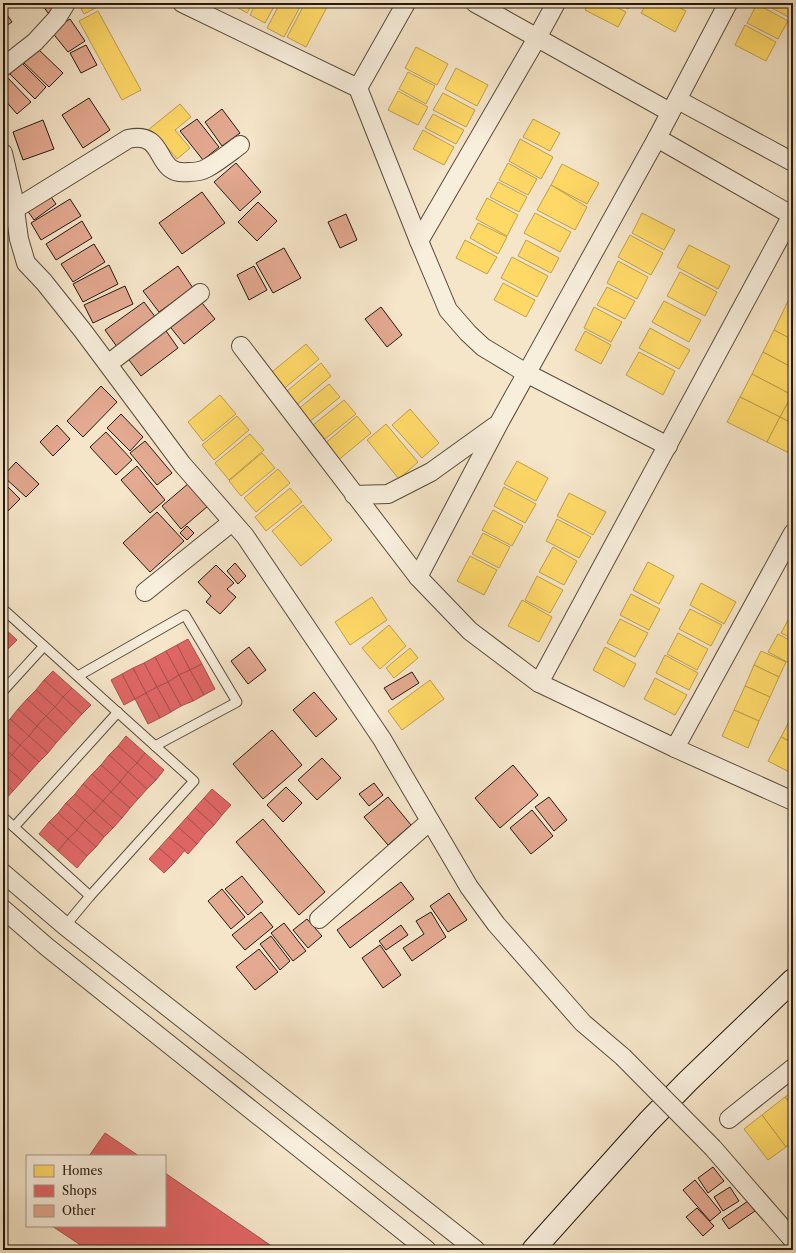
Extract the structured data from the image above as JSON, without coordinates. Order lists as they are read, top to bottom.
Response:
{
  "legend": ["Homes", "Shops", "Other"]
}
